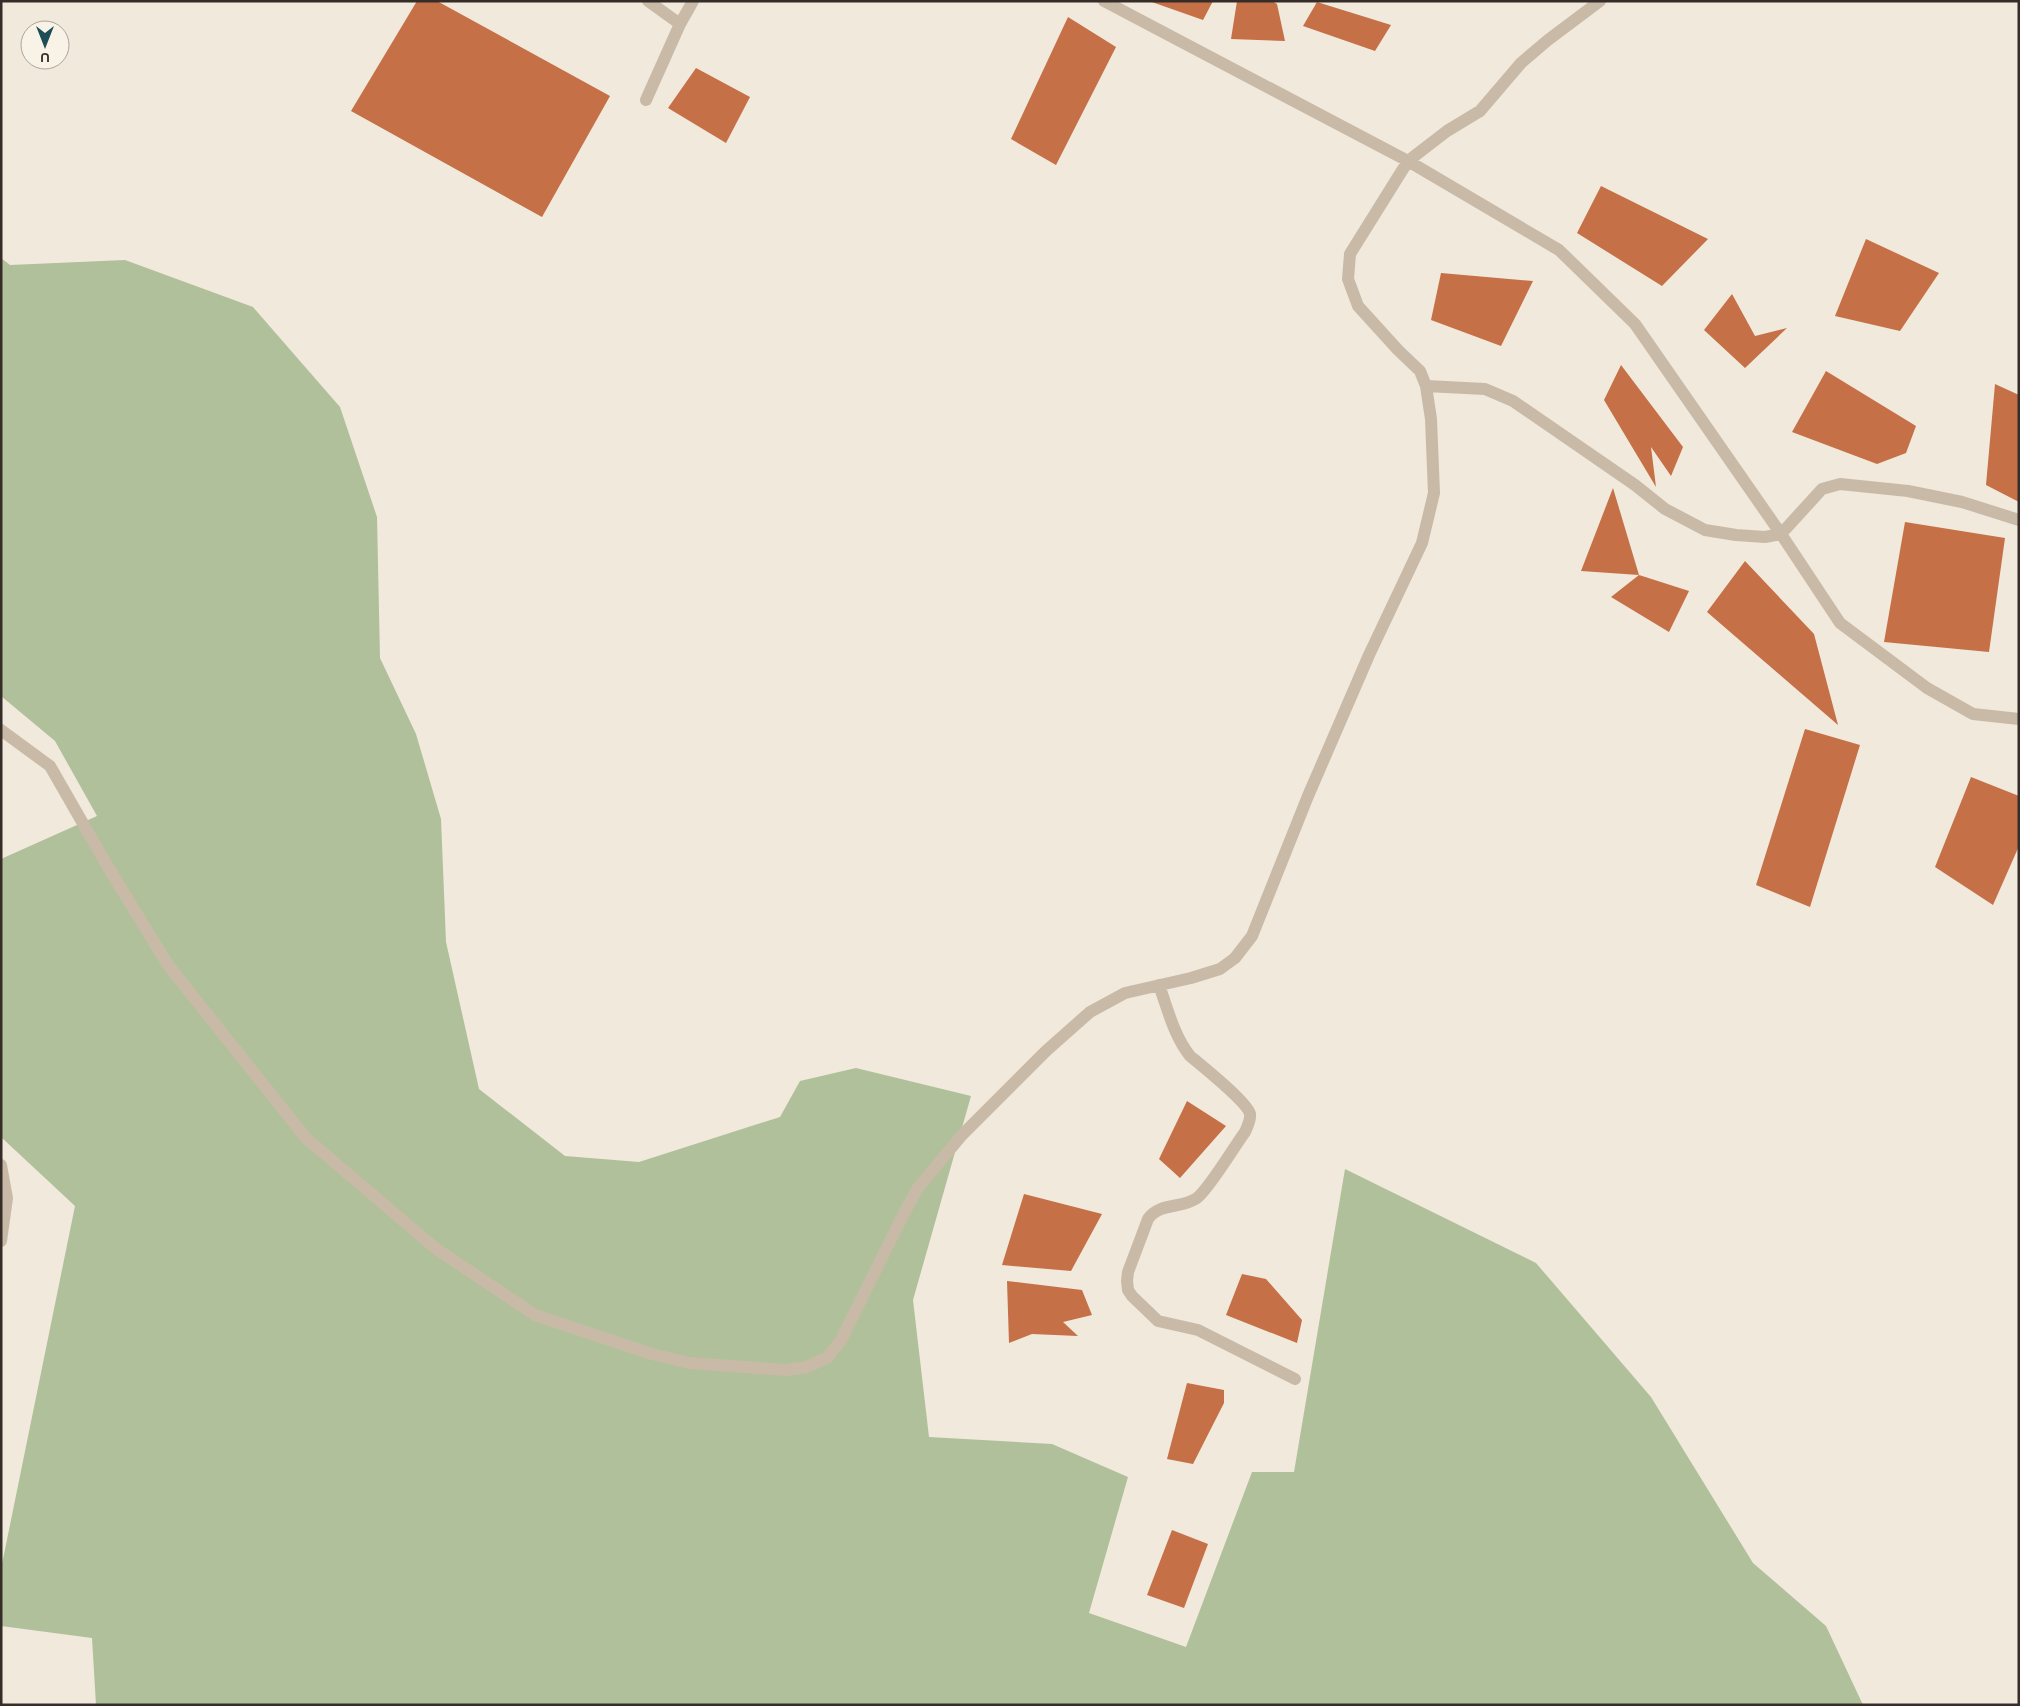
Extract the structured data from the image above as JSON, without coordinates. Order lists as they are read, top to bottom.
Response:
{
  "north": "bottom"
}
